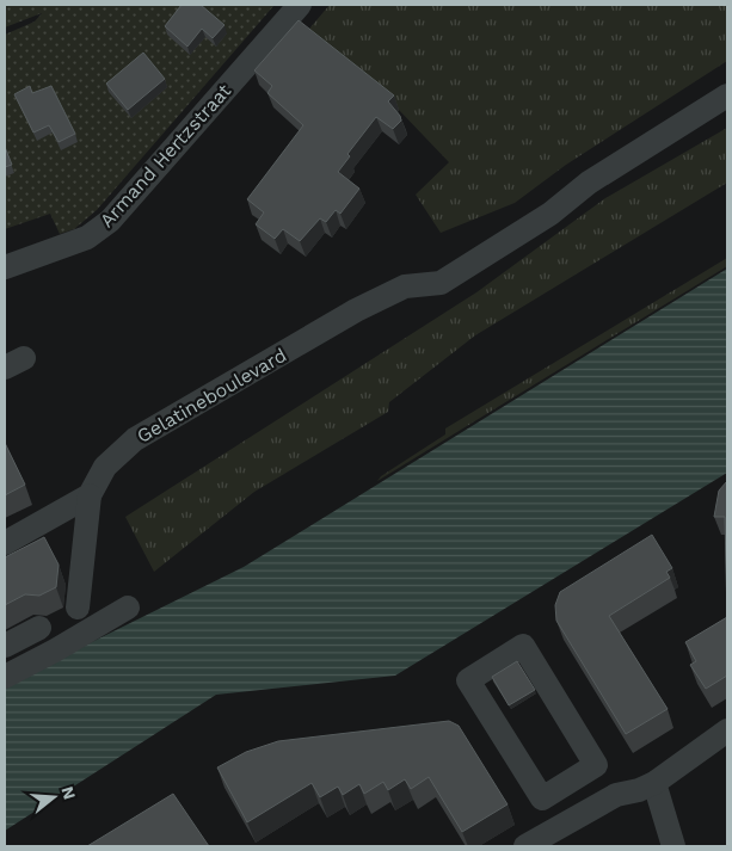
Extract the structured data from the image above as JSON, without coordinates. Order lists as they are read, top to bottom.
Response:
{
  "streets": {
    "street": ["Armand Hertzstraat", "Gelatineboulevard"]
  },
  "north": "right"
}
